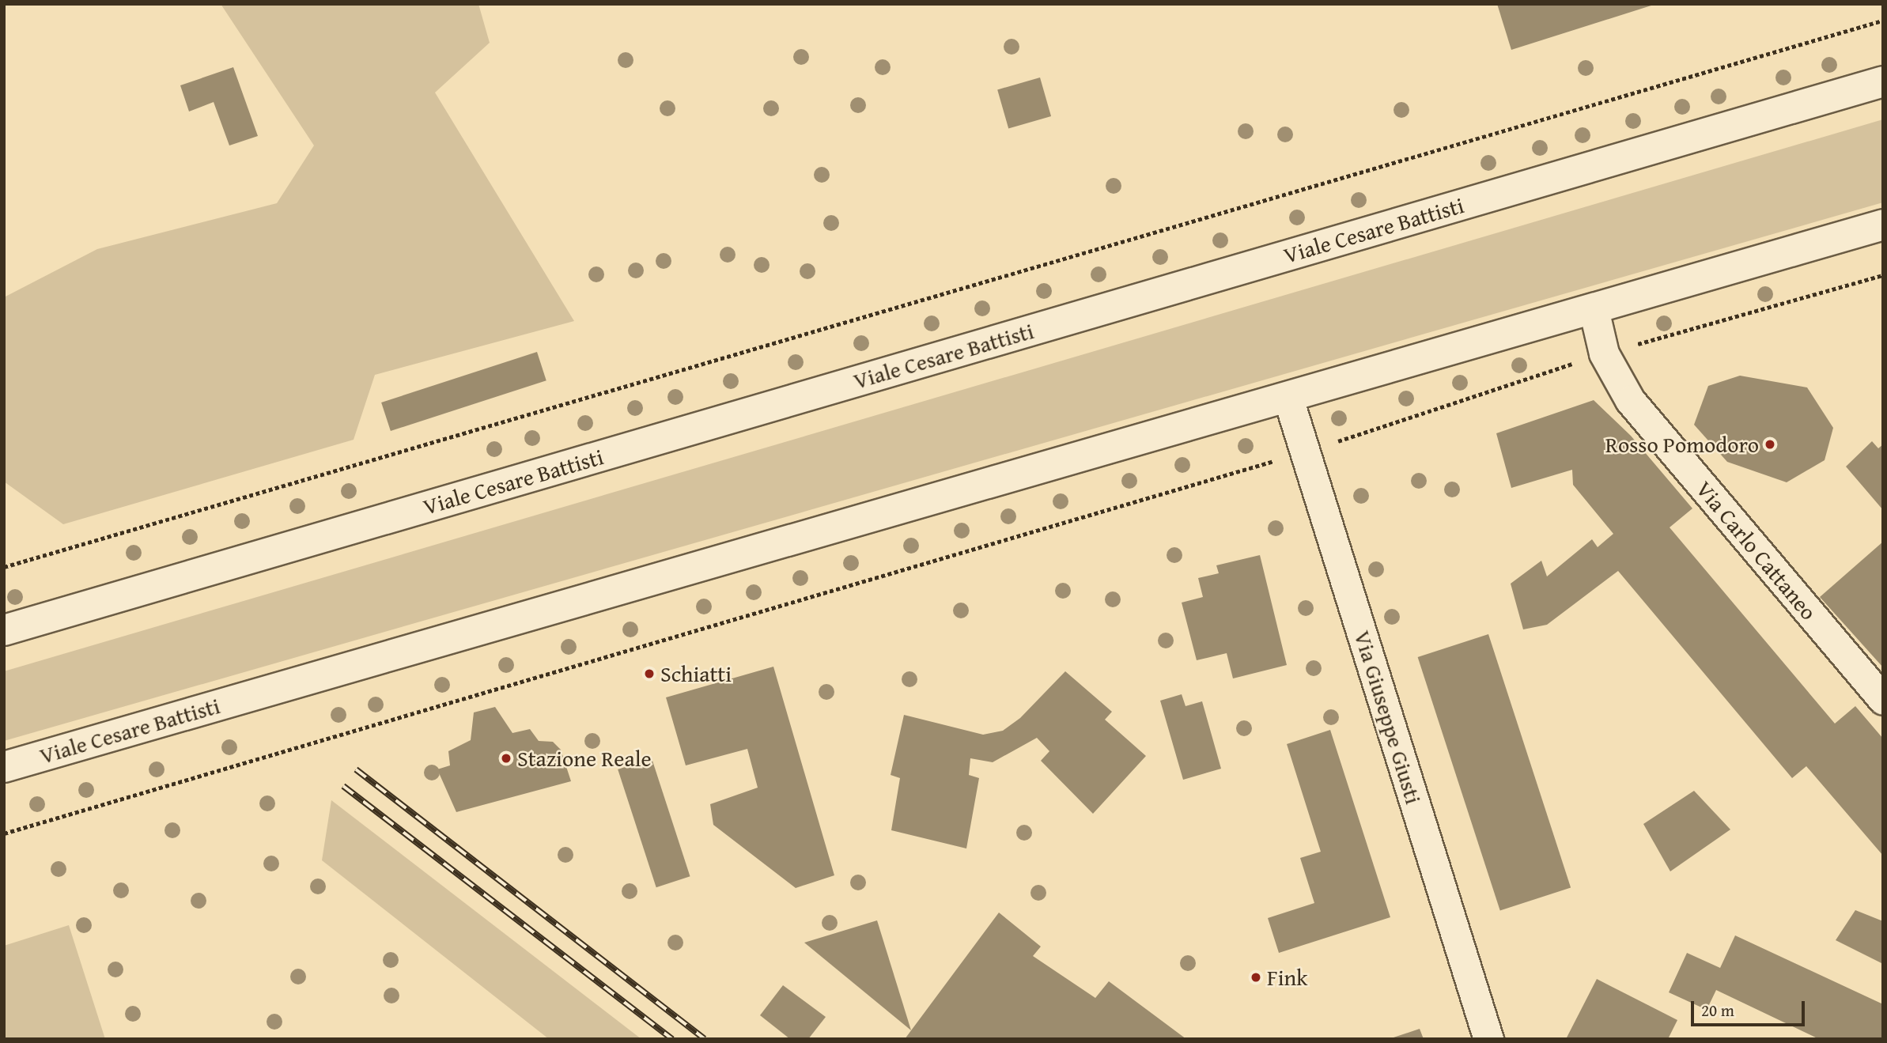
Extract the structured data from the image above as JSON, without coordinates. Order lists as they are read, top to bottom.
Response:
{
  "streets": {
    "main road": ["Viale Cesare Battisti"],
    "street": ["Via Carlo Cattaneo", "Via Giuseppe Giusti"]
  },
  "crossings": [
    ["Viale Cesare Battisti", "Via Carlo Cattaneo"],
    ["Viale Cesare Battisti", "Via Giuseppe Giusti"]
  ],
  "places": [
    "Rosso Pomodoro",
    "Schiatti",
    "Stazione Reale",
    "Fink"
  ],
  "scale_bar": "20 m"
}
